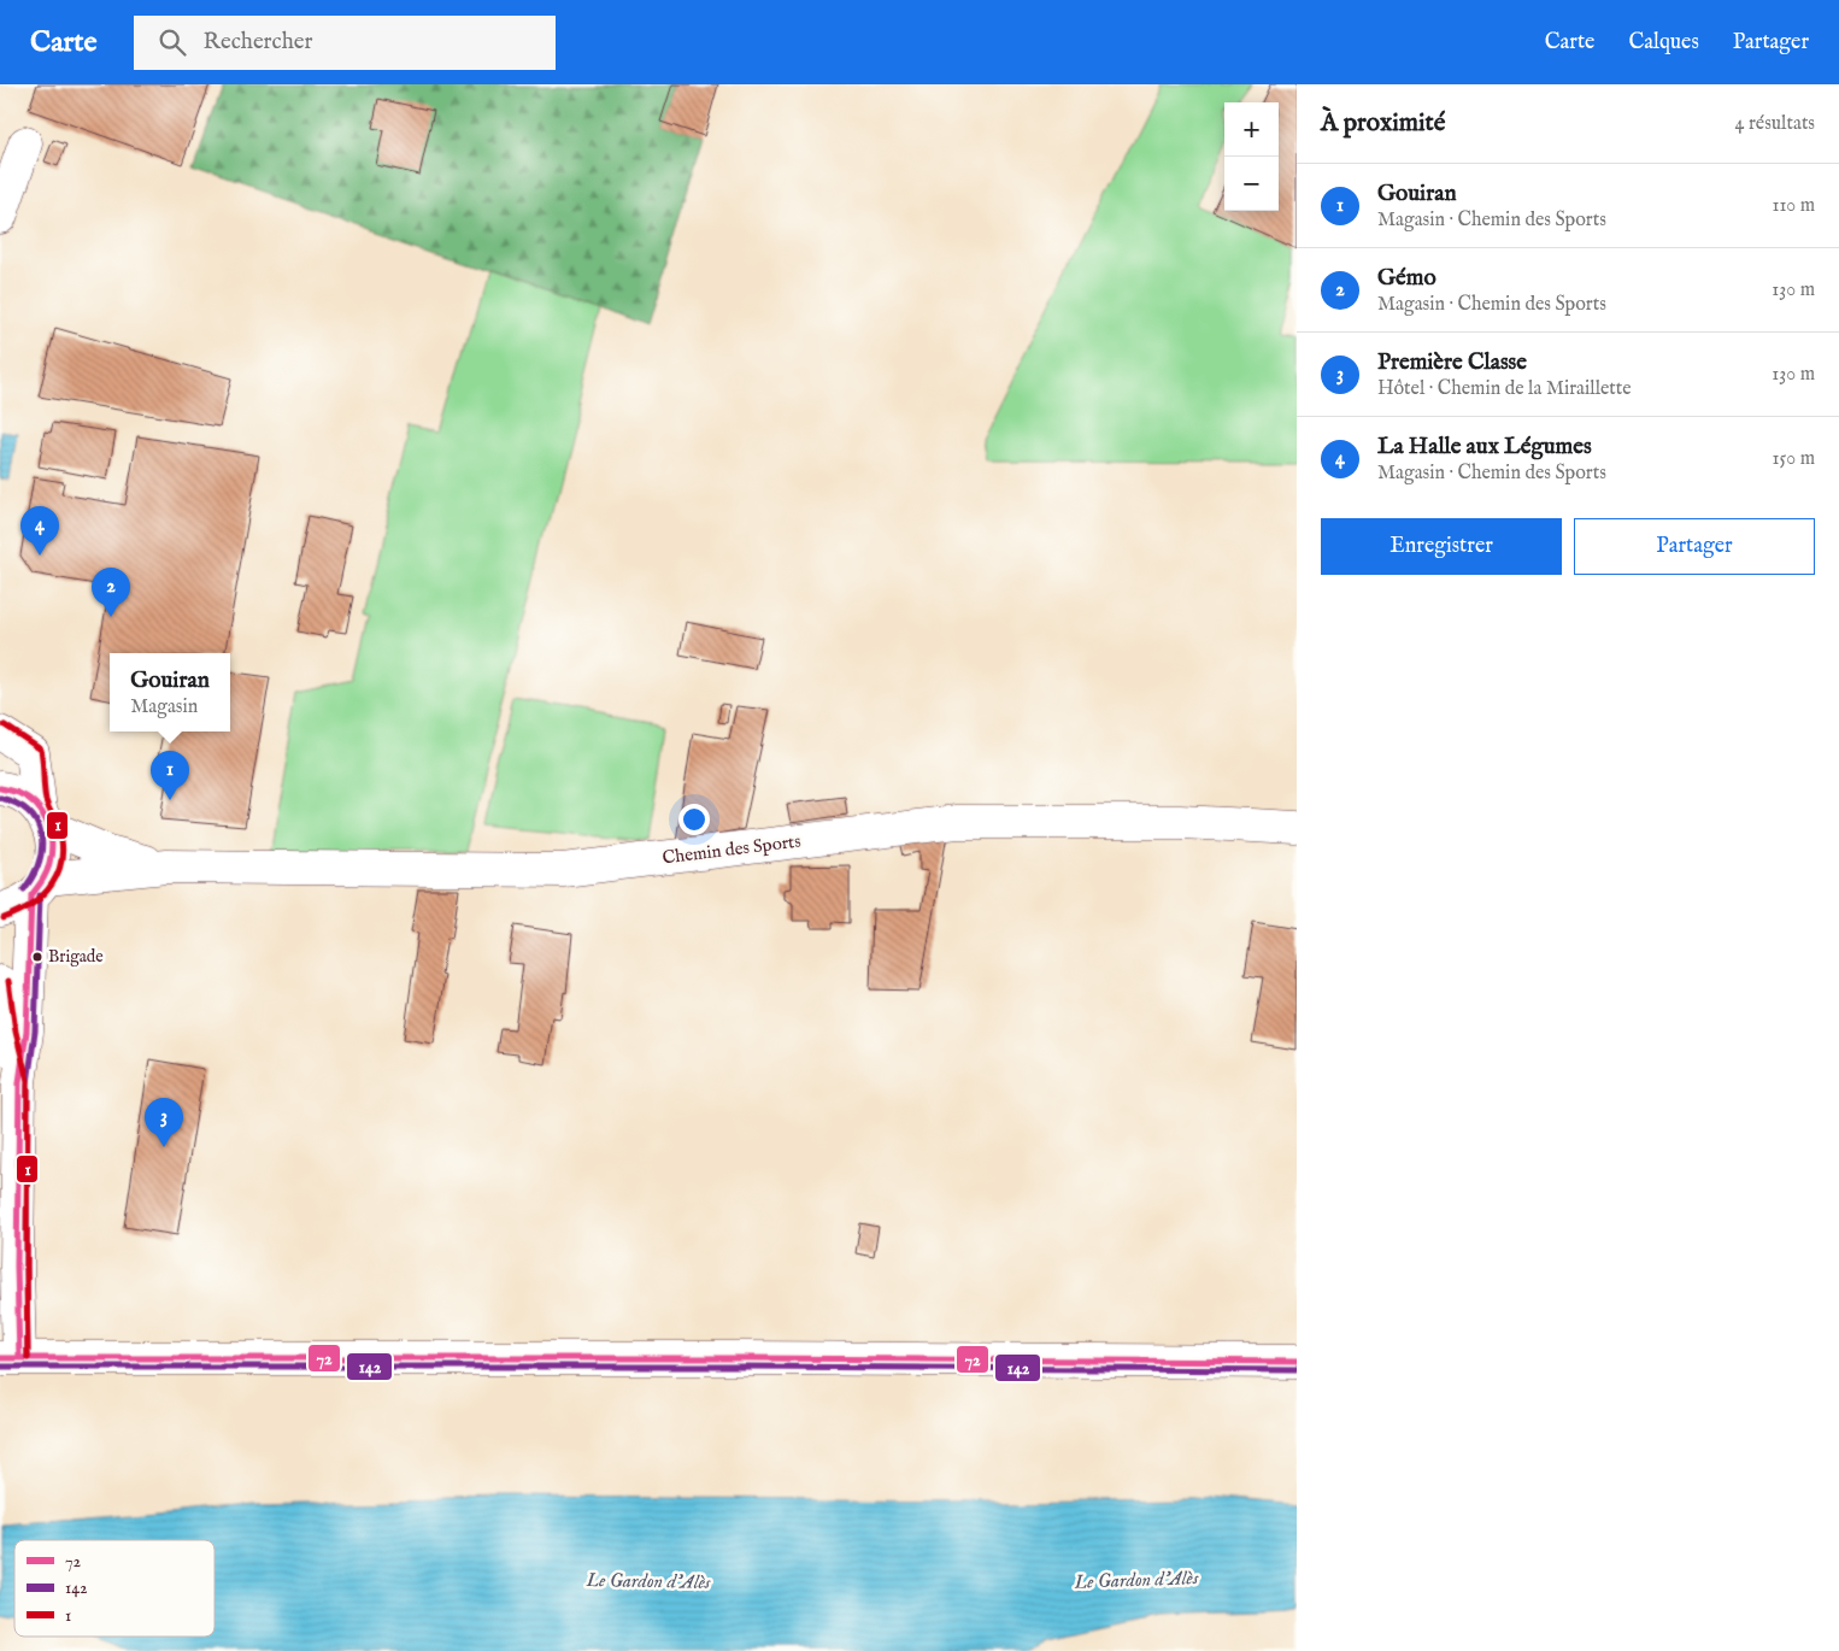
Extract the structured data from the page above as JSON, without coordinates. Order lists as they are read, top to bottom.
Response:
{
  "streets": {
    "main road": ["Chemin des Sports"]
  },
  "water": ["Le Gardon d'Alès"],
  "places": ["Brigade"],
  "lines": ["transit line 1", "transit line 72", "transit line 142"],
  "legend": ["72", "142", "1"],
  "page": {
    "header": "Carte",
    "search": "Rechercher",
    "nav": ["Carte", "Calques", "Partager"],
    "heading": ["À proximité", "4 résultats"],
    "map_buttons": ["+", "−"],
    "list": [
      {
        "mark": "1",
        "name": "Gouiran",
        "note": "Magasin · Chemin des Sports",
        "value": "110 m"
      },
      {
        "mark": "2",
        "name": "Gémo",
        "note": "Magasin · Chemin des Sports",
        "value": "130 m"
      },
      {
        "mark": "3",
        "name": "Première Classe",
        "note": "Hôtel · Chemin de la Miraillette",
        "value": "130 m"
      },
      {
        "mark": "4",
        "name": "La Halle aux Légumes",
        "note": "Magasin · Chemin des Sports",
        "value": "150 m"
      }
    ],
    "buttons": ["Enregistrer", "Partager"],
    "pins": [
      "4",
      "2",
      "1",
      "3"
    ],
    "popup": ["Gouiran", "Magasin"]
  }
}
